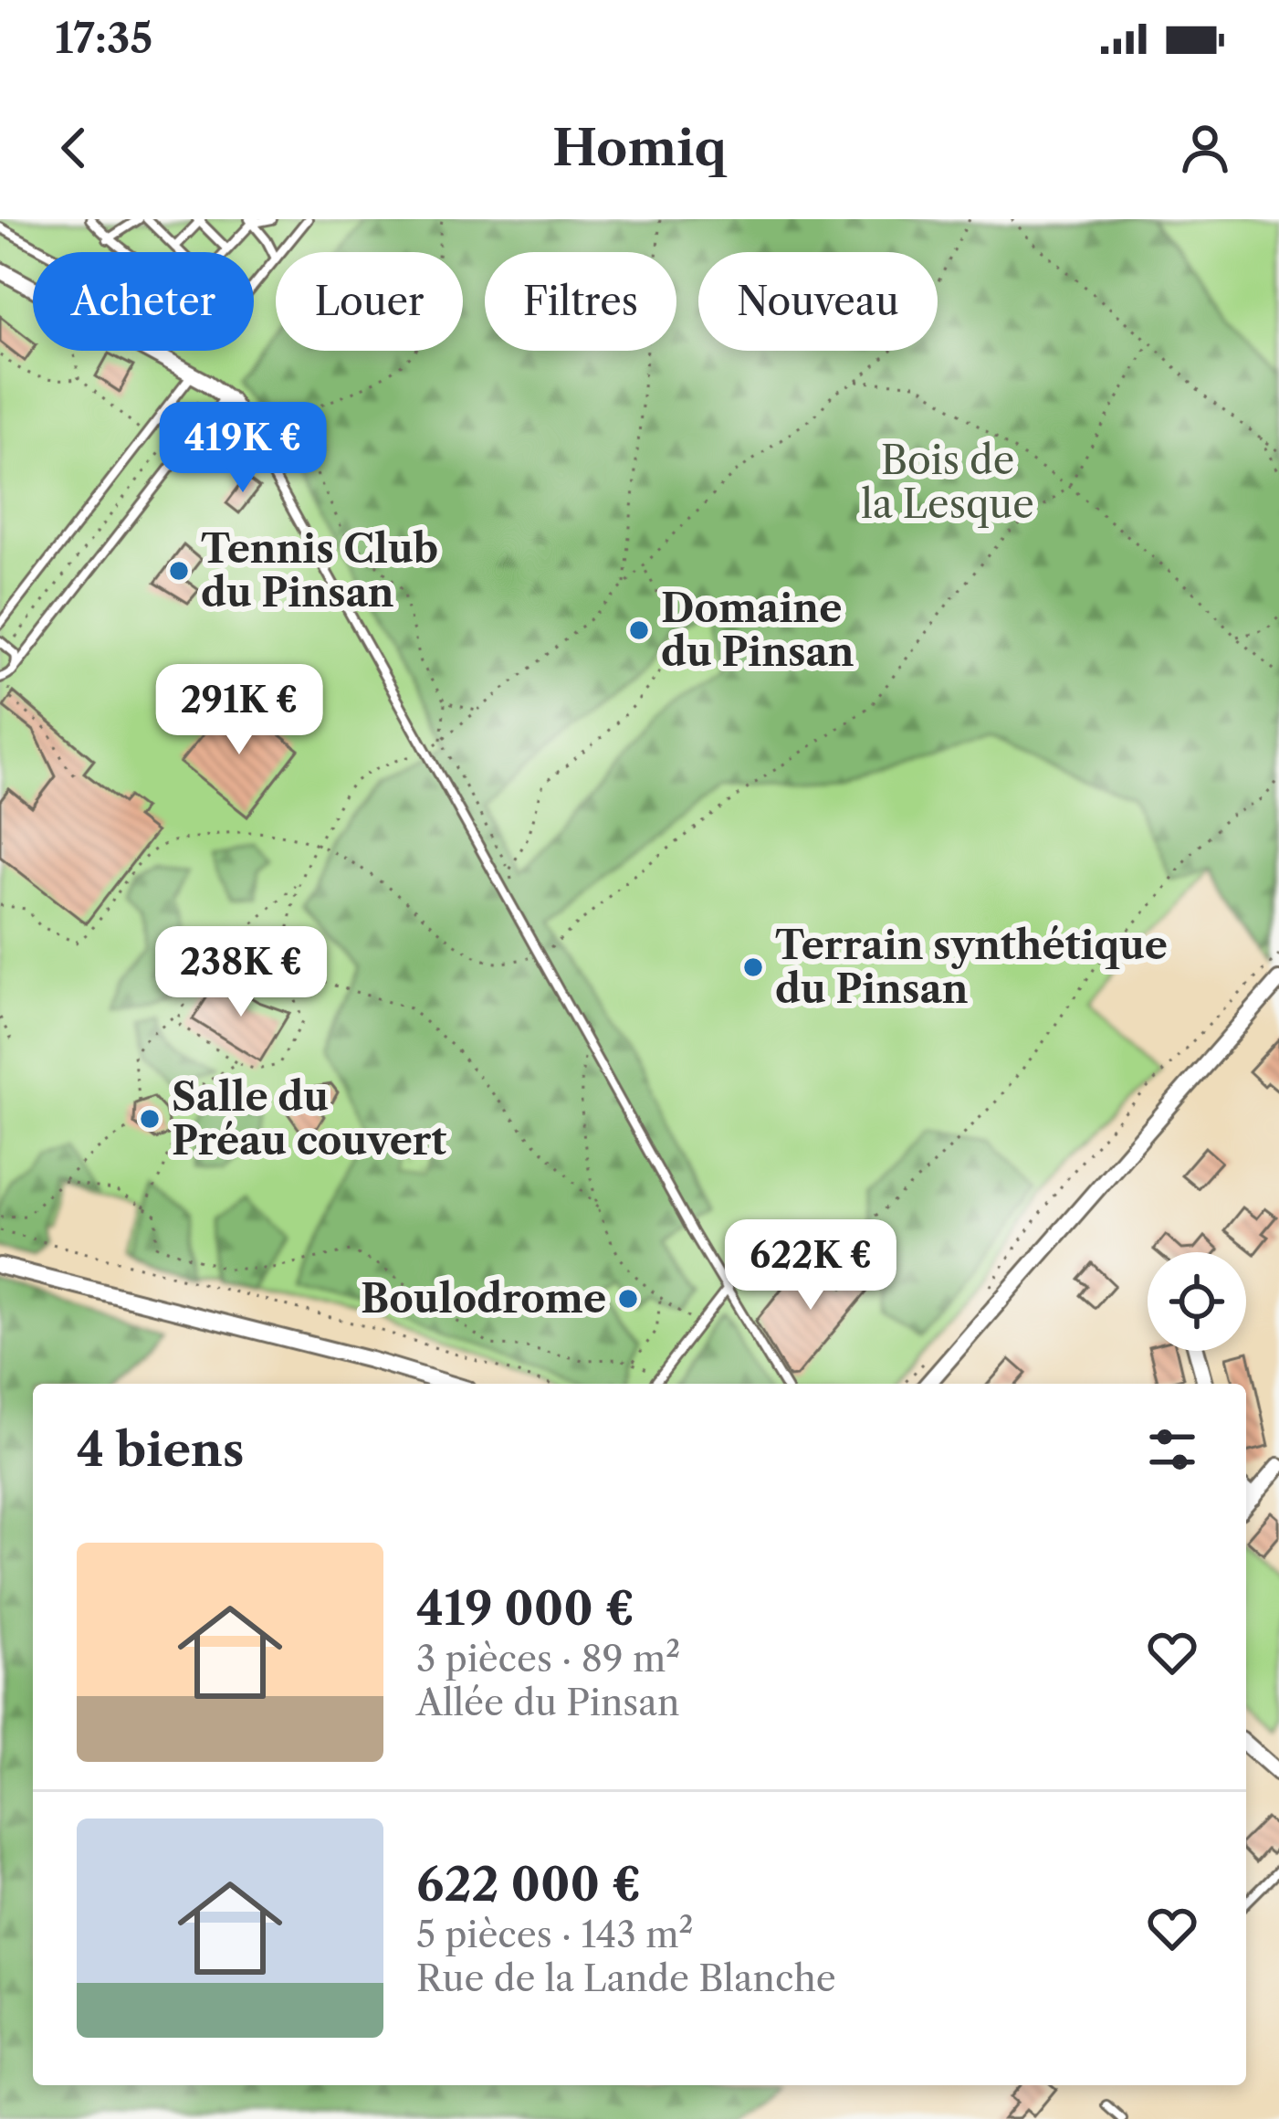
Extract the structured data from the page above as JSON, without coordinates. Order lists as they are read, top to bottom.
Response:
{
  "parks": ["Bois de la Lesque"],
  "places": [
    "Tennis Club du Pinsan",
    "Domaine du Pinsan",
    "Terrain synthétique du Pinsan",
    "Salle du Préau couvert",
    "Boulodrome"
  ],
  "page": {
    "status": "17:35",
    "header": "Homiq",
    "chip": [
      "Acheter",
      "Louer",
      "Filtres",
      "Nouveau"
    ],
    "price": [
      "419K €",
      "291K €",
      "238K €",
      "622K €"
    ],
    "heading": "4 biens",
    "list": [
      {
        "name": "419 000 €",
        "note": "3 pièces · 89 m² · Allée du Pinsan"
      },
      {
        "name": "622 000 €",
        "note": "5 pièces · 143 m² · Rue de la Lande Blanche"
      }
    ]
  }
}
